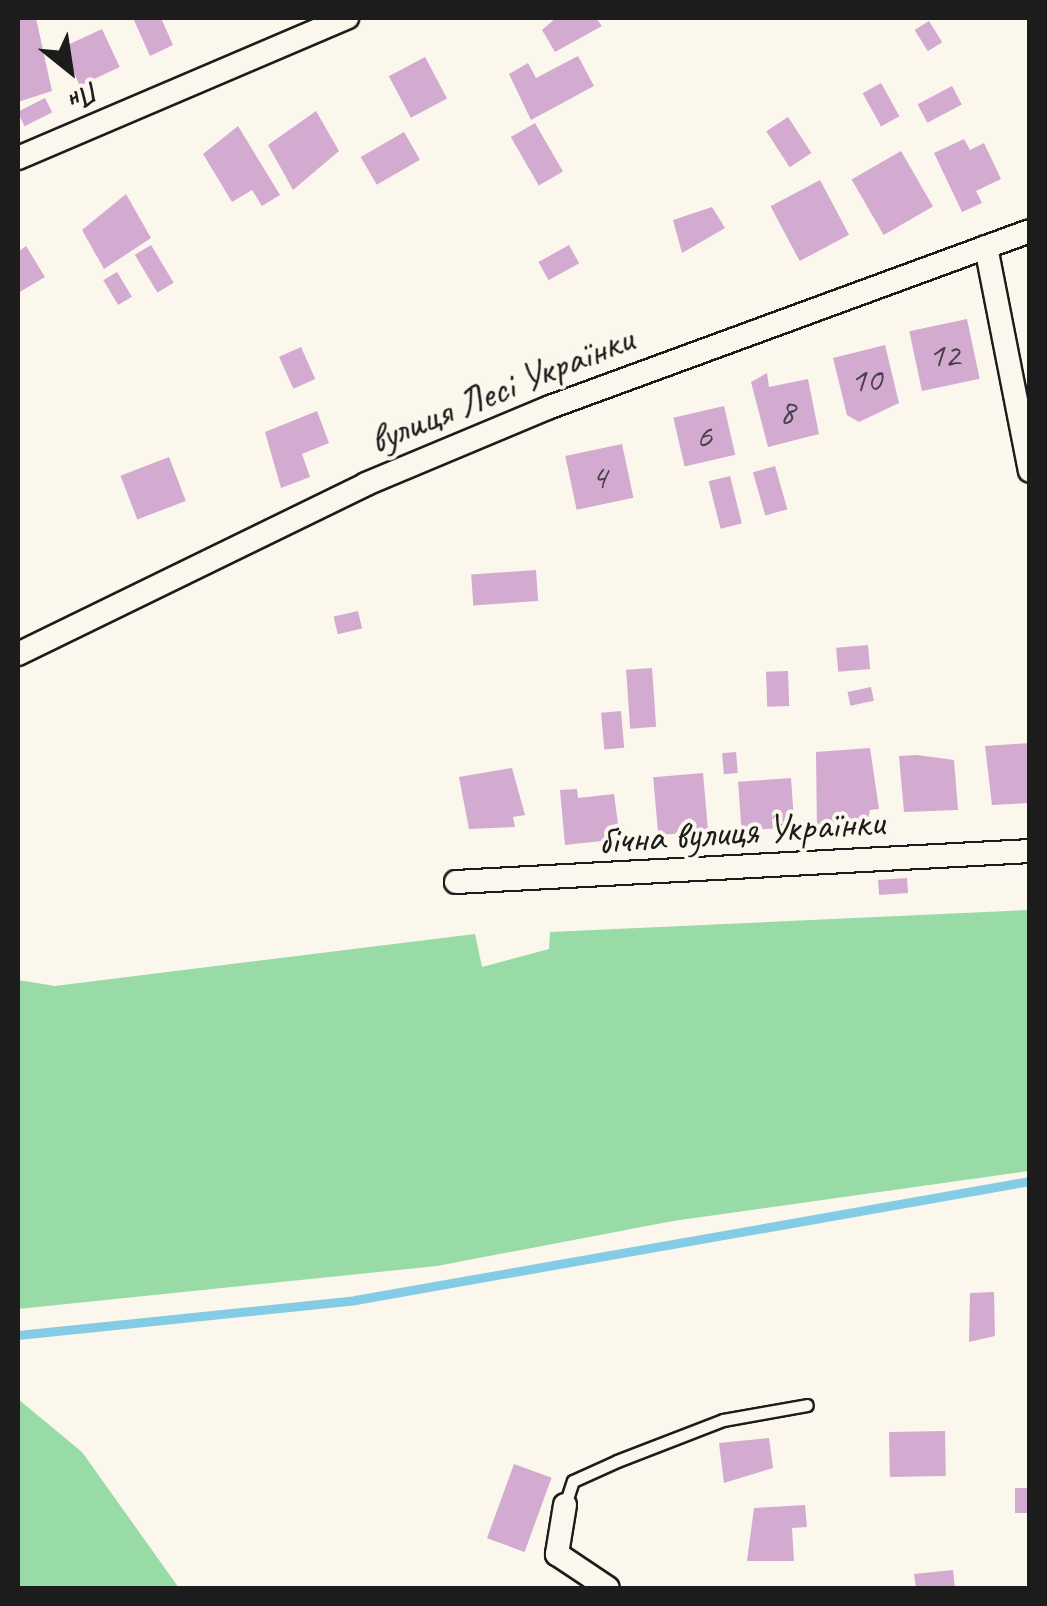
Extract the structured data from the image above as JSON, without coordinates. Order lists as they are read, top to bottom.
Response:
{
  "streets": {
    "street": ["вулиця Лесі Українки", "бічна вулиця Українки"]
  },
  "house_numbers": [
    "12",
    "10",
    "8",
    "6",
    "4"
  ],
  "north": "bottom right"
}
